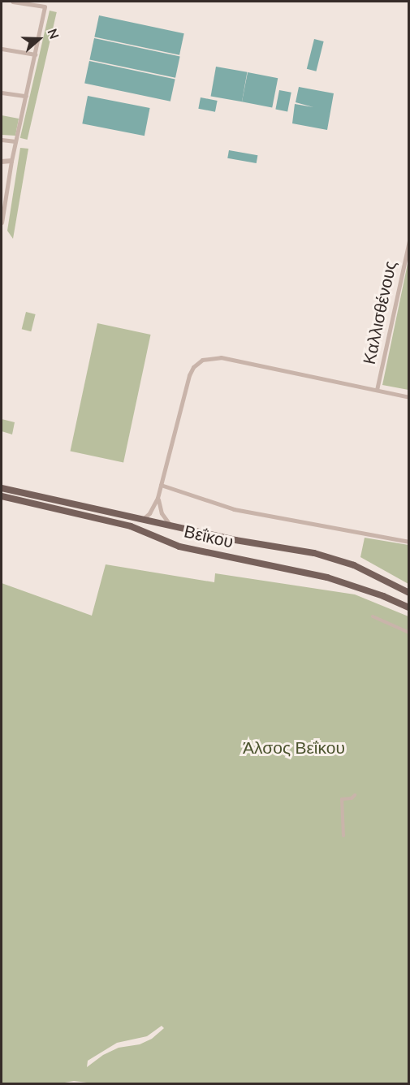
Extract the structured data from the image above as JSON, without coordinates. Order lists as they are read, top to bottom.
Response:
{
  "streets": {
    "main road": ["Βεΐκου"],
    "street": ["Καλλισθένους"]
  },
  "parks": ["Άλσος Βεΐκου"],
  "north": "right"
}
